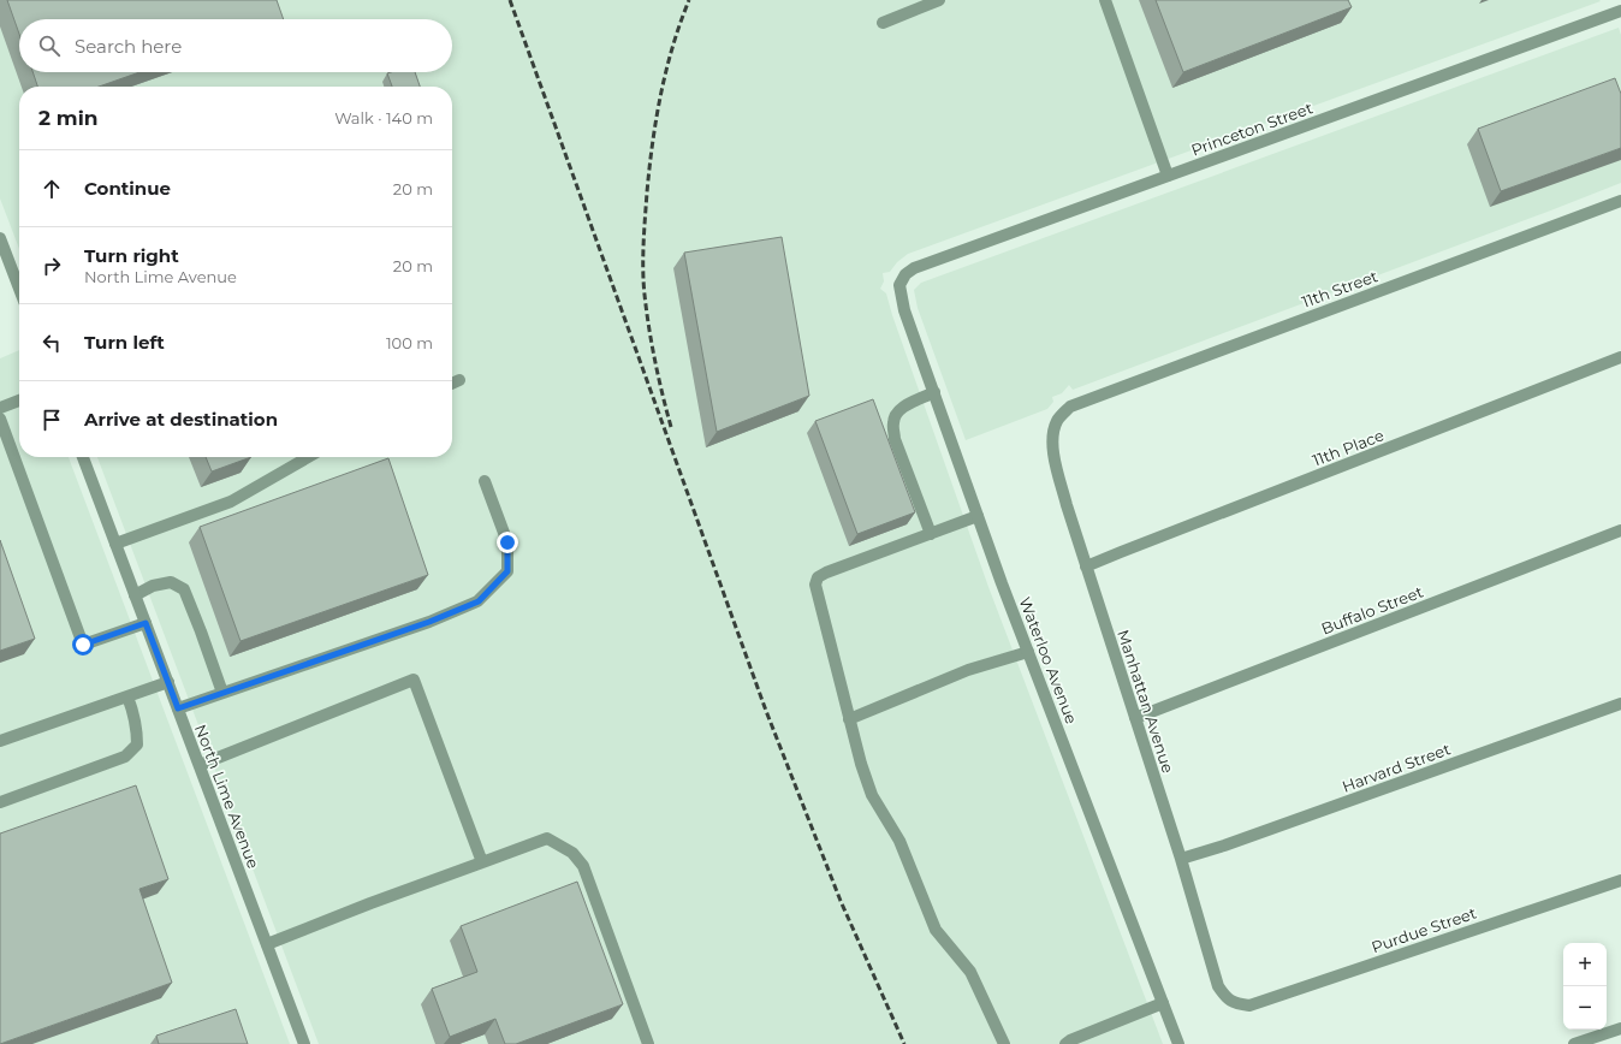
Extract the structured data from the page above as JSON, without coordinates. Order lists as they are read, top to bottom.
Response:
{
  "streets": {
    "street": [
      "Princeton Street",
      "11th Street",
      "11th Place",
      "Buffalo Street",
      "Waterloo Avenue",
      "Manhattan Avenue",
      "Harvard Street",
      "North Lime Avenue",
      "Purdue Street"
    ]
  },
  "crossings": [
    ["Princeton Street", "Waterloo Avenue"],
    ["11th Street", "Manhattan Avenue"],
    ["11th Place", "Manhattan Avenue"],
    ["Buffalo Street", "Manhattan Avenue"],
    ["Manhattan Avenue", "Harvard Street"],
    ["Manhattan Avenue", "Purdue Street"]
  ],
  "page": {
    "search": "Search here",
    "heading": ["2 min", "Walk · 140 m"],
    "list": [
      ["Continue", "20 m"],
      ["Turn right", "North Lime Avenue", "20 m"],
      ["Turn left", "100 m"],
      "Arrive at destination"
    ],
    "map_buttons": ["+", "−"]
  }
}
